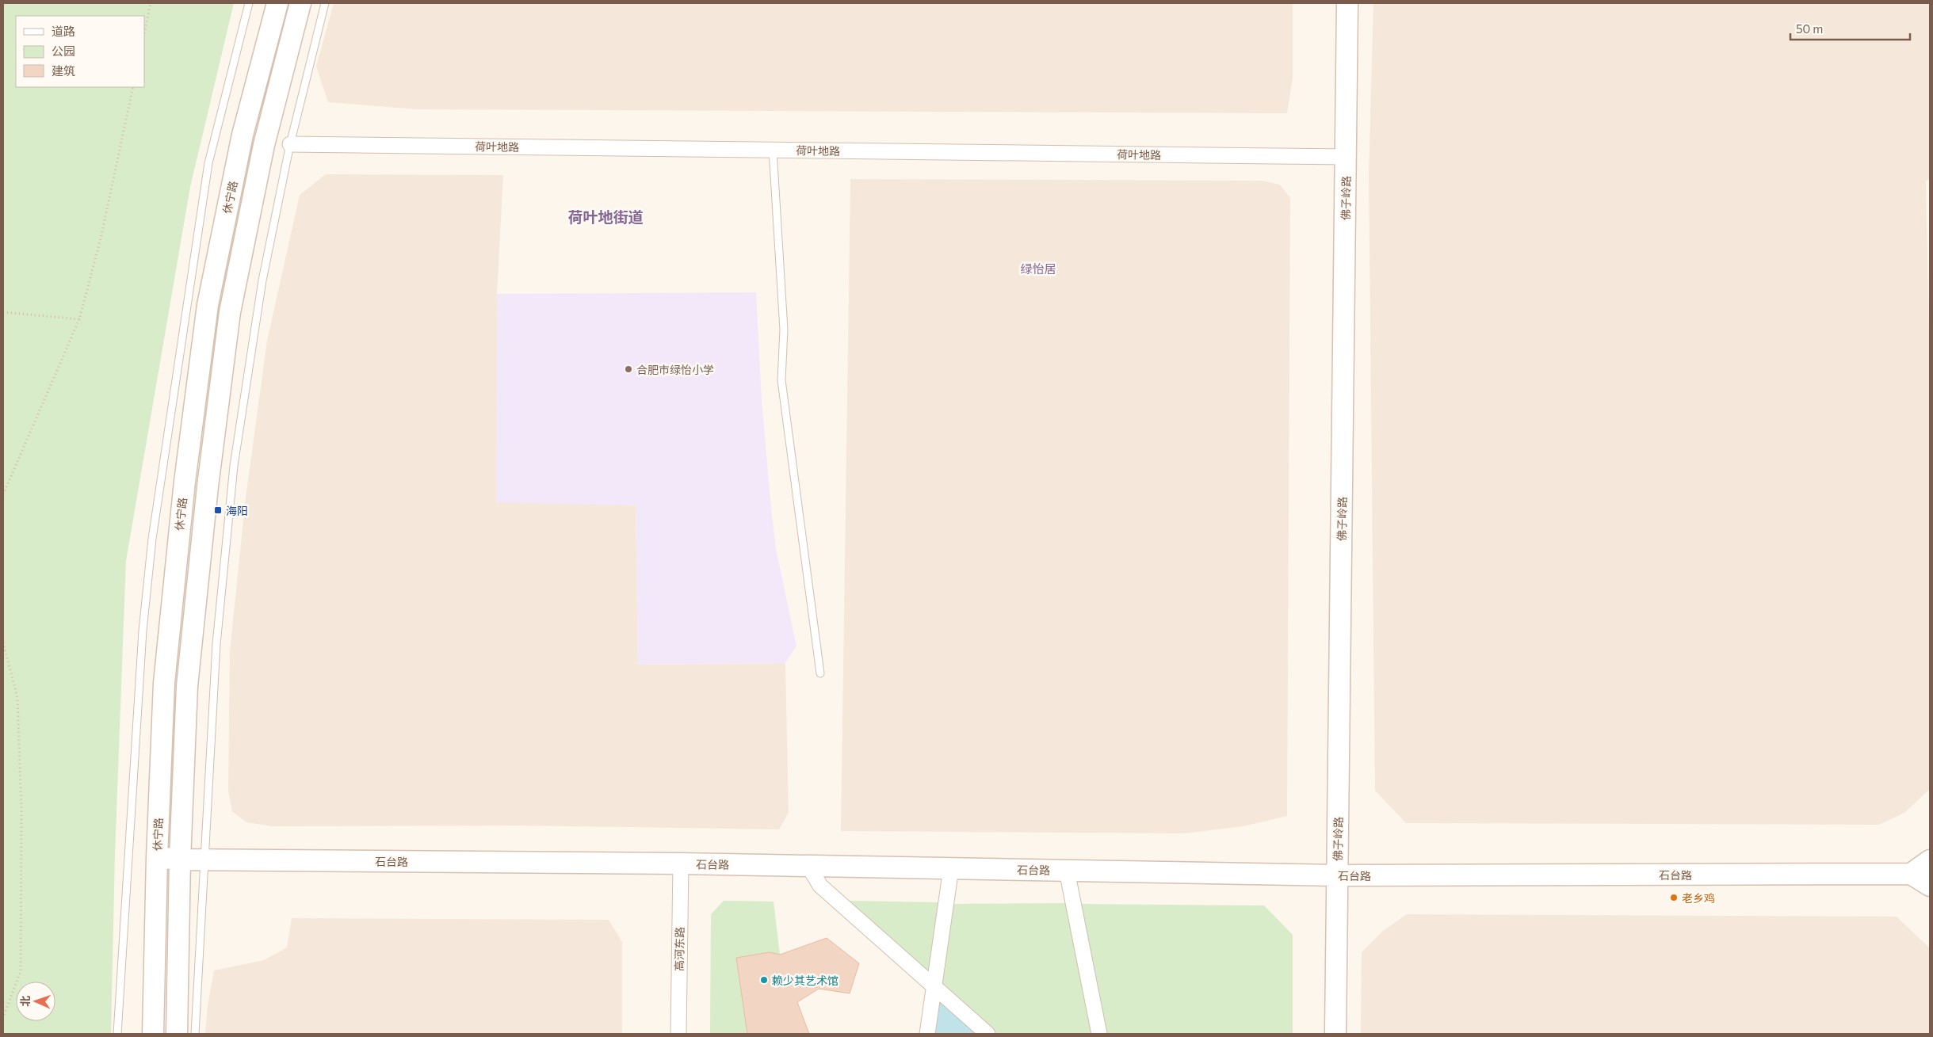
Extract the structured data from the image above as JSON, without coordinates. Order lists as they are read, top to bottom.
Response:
{
  "streets": {
    "street": [
      "荷叶地路",
      "休宁路",
      "佛子岭路",
      "石台路",
      "高河东路"
    ]
  },
  "crossings": [
    ["荷叶地路", "佛子岭路"],
    ["休宁路", "石台路"],
    ["佛子岭路", "石台路"],
    ["石台路", "高河东路"]
  ],
  "districts": ["荷叶地街道", "绿怡居"],
  "places": {
    "other": ["合肥市绿怡小学", "老乡鸡", "赖少其艺术馆"],
    "transit": ["海阳"]
  },
  "legend": ["道路", "公园", "建筑"],
  "scale_bar": "50 m",
  "north": "left"
}
